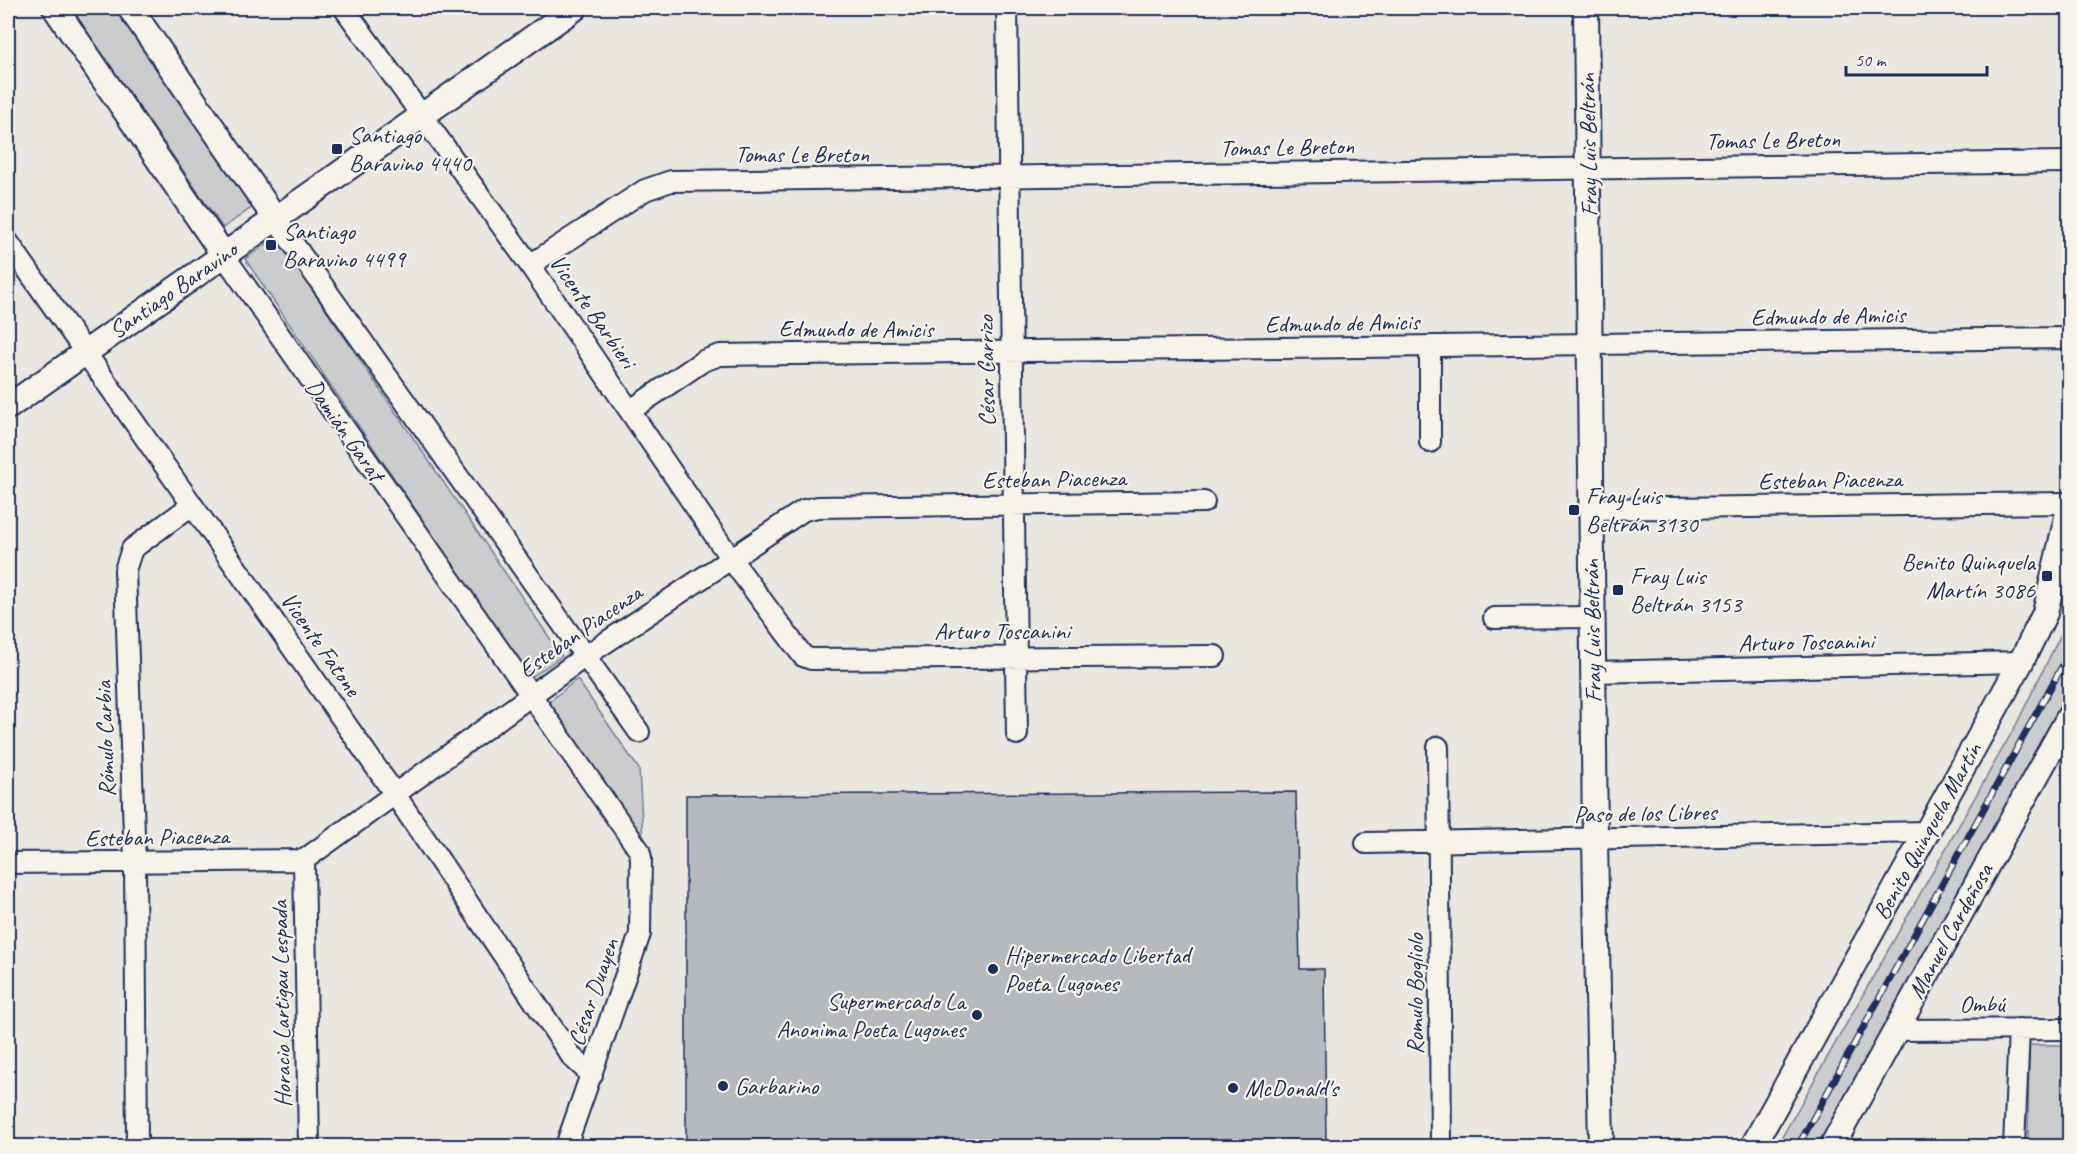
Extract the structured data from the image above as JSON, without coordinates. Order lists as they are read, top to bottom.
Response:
{
  "streets": {
    "main road": [
      "Fray Luis Beltrán",
      "Santiago Baravino",
      "Damián Garat",
      "Benito Quinquela Martín",
      "Manuel Cardeñosa"
    ],
    "street": [
      "Tomas Le Breton",
      "Vicente Barbieri",
      "Edmundo de Amicis",
      "César Carrizo",
      "Esteban Piacenza",
      "Arturo Toscanini",
      "Vicente Fatone",
      "Rómulo Carbia",
      "Paso de los Libres",
      "César Duayen",
      "Romulo Bogliolo",
      "Horacio Lartigau Lespada",
      "Ombú"
    ]
  },
  "crossings": [
    ["Tomas Le Breton", "Fray Luis Beltrán"],
    ["Tomas Le Breton", "Vicente Barbieri"],
    ["Tomas Le Breton", "César Carrizo"],
    ["Fray Luis Beltrán", "Edmundo de Amicis"],
    ["Fray Luis Beltrán", "Esteban Piacenza"],
    ["Fray Luis Beltrán", "Arturo Toscanini"],
    ["Fray Luis Beltrán", "Paso de los Libres"],
    ["Santiago Baravino", "Vicente Barbieri"],
    ["Santiago Baravino", "Damián Garat"],
    ["Santiago Baravino", "Vicente Fatone"],
    ["Vicente Barbieri", "Edmundo de Amicis"],
    ["Vicente Barbieri", "Esteban Piacenza"],
    ["Vicente Barbieri", "Arturo Toscanini"],
    ["Edmundo de Amicis", "César Carrizo"],
    ["César Carrizo", "Esteban Piacenza"],
    ["César Carrizo", "Arturo Toscanini"],
    ["Damián Garat", "Esteban Piacenza"],
    ["Damián Garat", "César Duayen"],
    ["Esteban Piacenza", "Vicente Fatone"],
    ["Esteban Piacenza", "Rómulo Carbia"],
    ["Esteban Piacenza", "Benito Quinquela Martín"],
    ["Esteban Piacenza", "Horacio Lartigau Lespada"],
    ["Arturo Toscanini", "Benito Quinquela Martín"],
    ["Vicente Fatone", "Rómulo Carbia"],
    ["Vicente Fatone", "César Duayen"],
    ["Paso de los Libres", "Benito Quinquela Martín"],
    ["Paso de los Libres", "Romulo Bogliolo"],
    ["Manuel Cardeñosa", "Ombú"]
  ],
  "places": {
    "transit": [
      "Santiago Baravino 4440",
      "Santiago Baravino 4499",
      "Fray Luis Beltrán 3130",
      "Benito Quinquela Martín 3086",
      "Fray Luis Beltrán 3153"
    ],
    "other": [
      "Hipermercado Libertad Poeta Lugones",
      "Supermercado La Anonima Poeta Lugones",
      "Garbarino",
      "McDonald's"
    ]
  },
  "scale_bar": "50 m"
}
